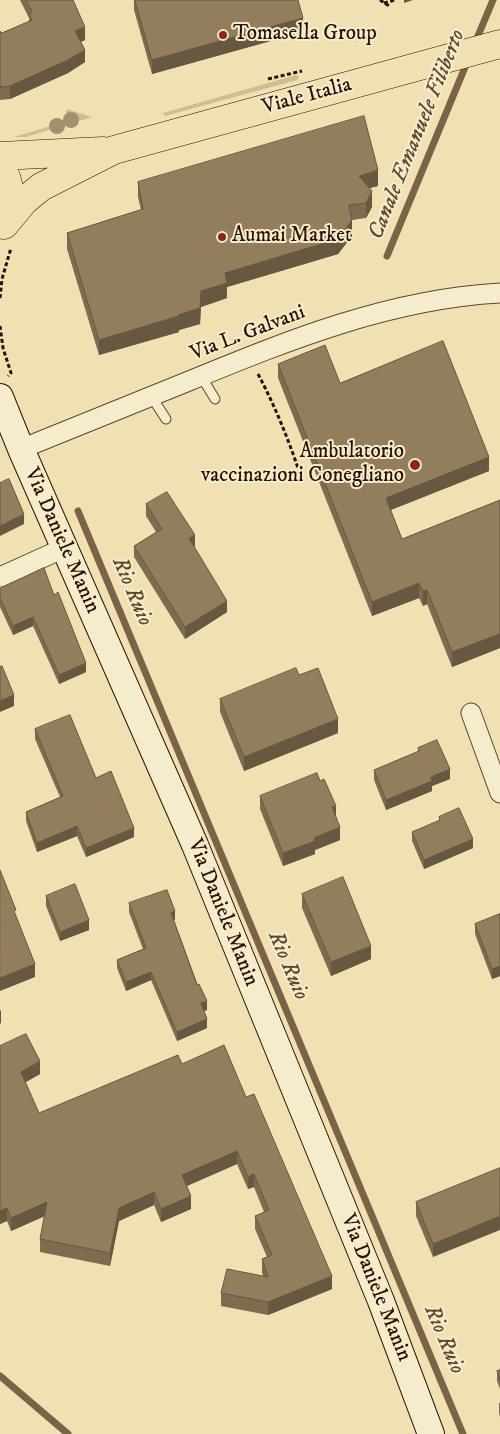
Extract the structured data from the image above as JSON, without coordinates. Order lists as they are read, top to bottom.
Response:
{
  "streets": {
    "main road": ["Viale Italia", "Via Daniele Manin"],
    "street": ["Via L. Galvani"]
  },
  "crossings": [
    ["Via L. Galvani", "Via Daniele Manin"]
  ],
  "water": ["Canale Emanuele Filiberto", "Rio Ruio"],
  "places": ["Tomasella Group", "Aumai Market", "Ambulatorio vaccinazioni Conegliano"]
}
